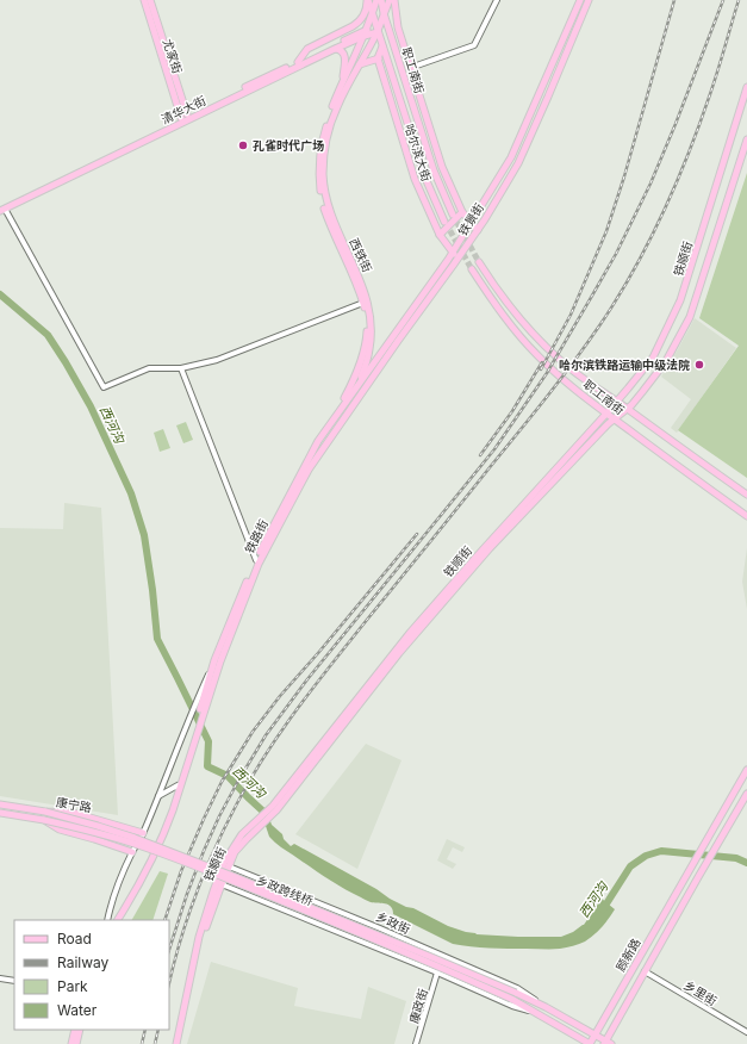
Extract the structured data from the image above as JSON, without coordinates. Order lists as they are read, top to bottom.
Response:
{
  "streets": {
    "main road": [
      "尤家街",
      "职工南街",
      "清华大街",
      "哈尔滨大街",
      "铁景街",
      "西铁街",
      "铁顺街",
      "铁路街",
      "康宁路",
      "乡政跨线桥",
      "乡政街",
      "顾新路"
    ],
    "street": ["乡里街", "康政街"]
  },
  "crossings": [
    ["尤家街", "清华大街"],
    ["职工南街", "清华大街"],
    ["职工南街", "哈尔滨大街"],
    ["职工南街", "铁顺街"],
    ["哈尔滨大街", "铁景街"],
    ["铁景街", "西铁街"],
    ["铁景街", "铁路街"],
    ["西铁街", "铁路街"],
    ["铁顺街", "乡政街"],
    ["康宁路", "乡政跨线桥"],
    ["乡政跨线桥", "乡政街"],
    ["乡政街", "顾新路"],
    ["顾新路", "乡里街"]
  ],
  "water": ["西河沟"],
  "places": ["孔雀时代广场", "哈尔滨铁路运输中级法院"],
  "legend": [
    "Road",
    "Railway",
    "Park",
    "Water"
  ]
}
